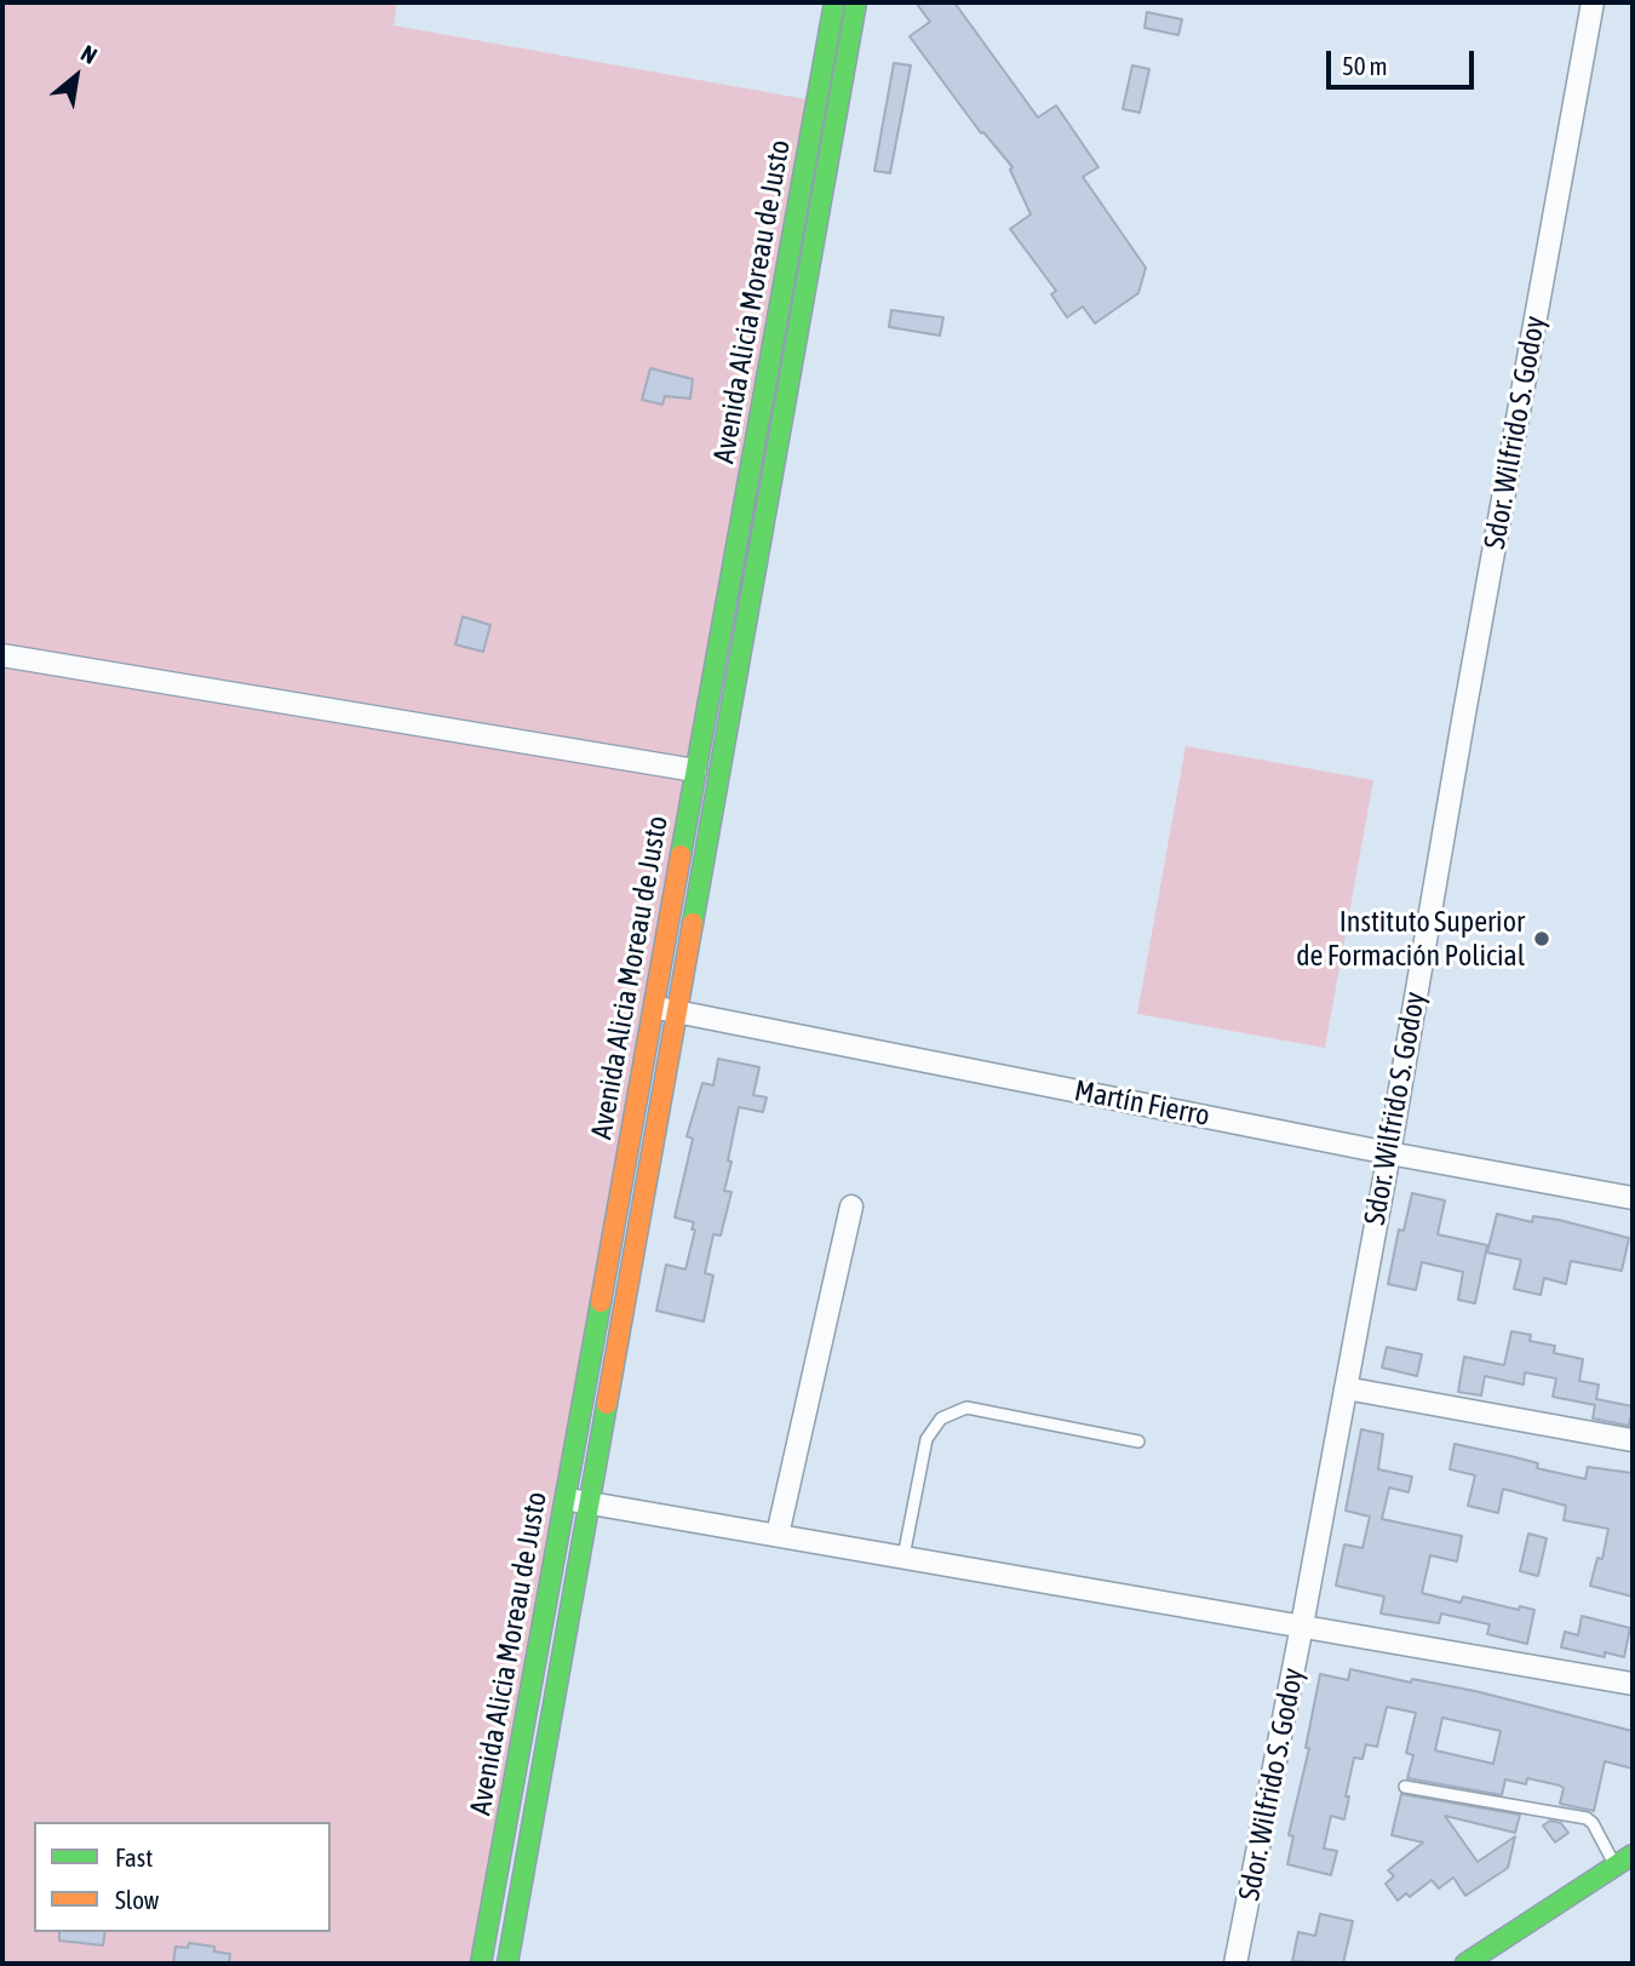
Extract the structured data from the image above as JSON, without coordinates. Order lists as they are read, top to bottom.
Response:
{
  "streets": {
    "main road": ["Avenida Alicia Moreau de Justo"],
    "street": ["Sdor. Wilfrido S. Godoy", "Martín Fierro"]
  },
  "crossings": [
    ["Avenida Alicia Moreau de Justo", "Martín Fierro"],
    ["Sdor. Wilfrido S. Godoy", "Martín Fierro"]
  ],
  "places": ["Instituto Superior de Formación Policial"],
  "legend": ["Fast", "Slow"],
  "scale_bar": "50 m",
  "north": "top right"
}
